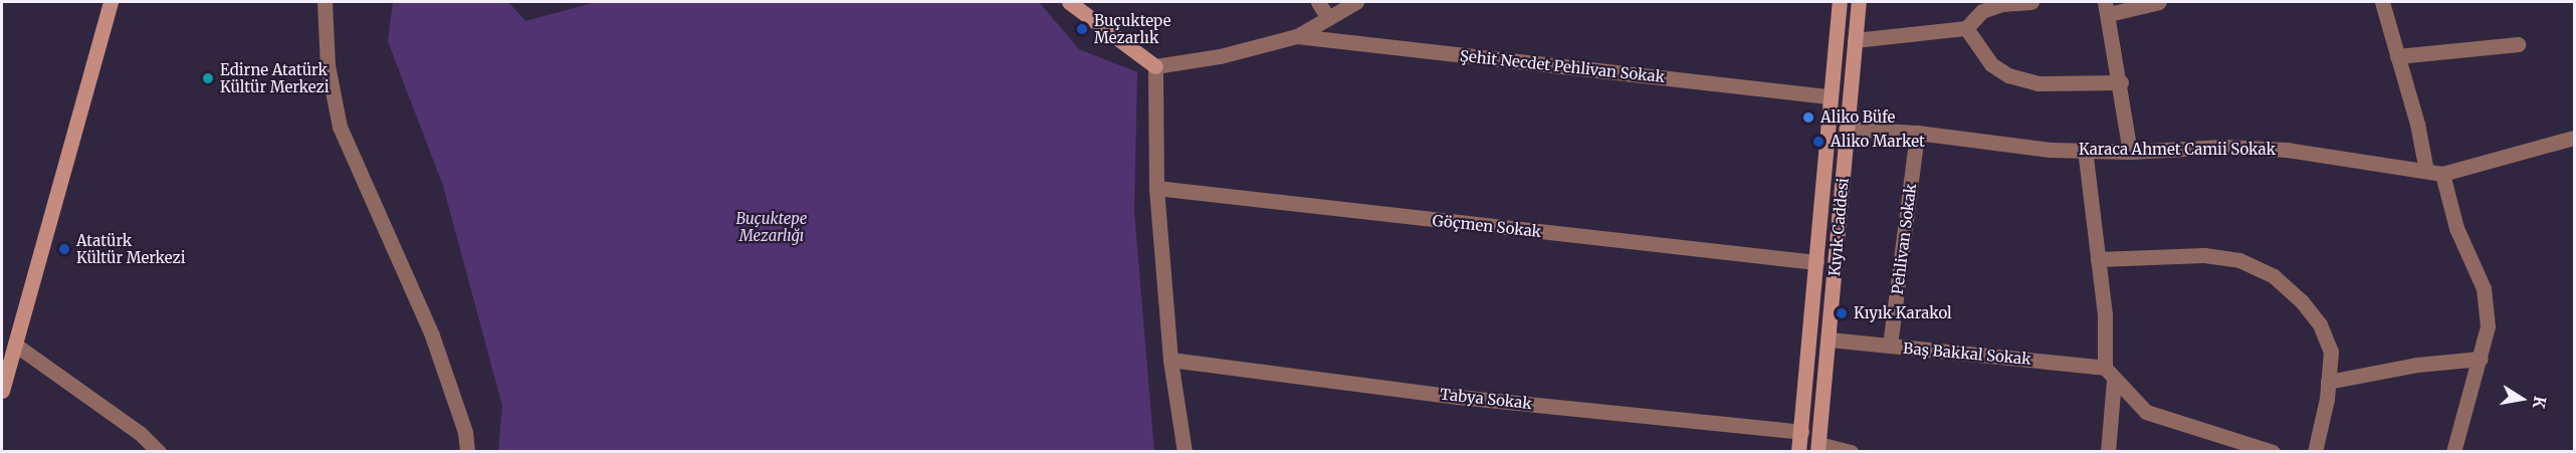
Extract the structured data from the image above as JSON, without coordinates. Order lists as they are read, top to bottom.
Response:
{
  "streets": {
    "main road": ["Kıyık Caddesi"],
    "street": [
      "Şehit Necdet Pehlivan Sokak",
      "Karaca Ahmet Camii Sokak",
      "Göçmen Sokak",
      "Pehlivan Sokak",
      "Baş Bakkal Sokak",
      "Tabya Sokak"
    ]
  },
  "crossings": [
    ["Şehit Necdet Pehlivan Sokak", "Kıyık Caddesi"],
    ["Karaca Ahmet Camii Sokak", "Kıyık Caddesi"],
    ["Karaca Ahmet Camii Sokak", "Pehlivan Sokak"],
    ["Göçmen Sokak", "Kıyık Caddesi"],
    ["Kıyık Caddesi", "Baş Bakkal Sokak"],
    ["Kıyık Caddesi", "Tabya Sokak"],
    ["Pehlivan Sokak", "Baş Bakkal Sokak"]
  ],
  "parks": ["Buçuktepe Mezarlığı"],
  "places": [
    "Buçuktepe Mezarlık",
    "Edirne Atatürk Kültür Merkezi",
    "Aliko Büfe",
    "Aliko Market",
    "Atatürk Kültür Merkezi",
    "Kıyık Karakol"
  ],
  "north": "right"
}
